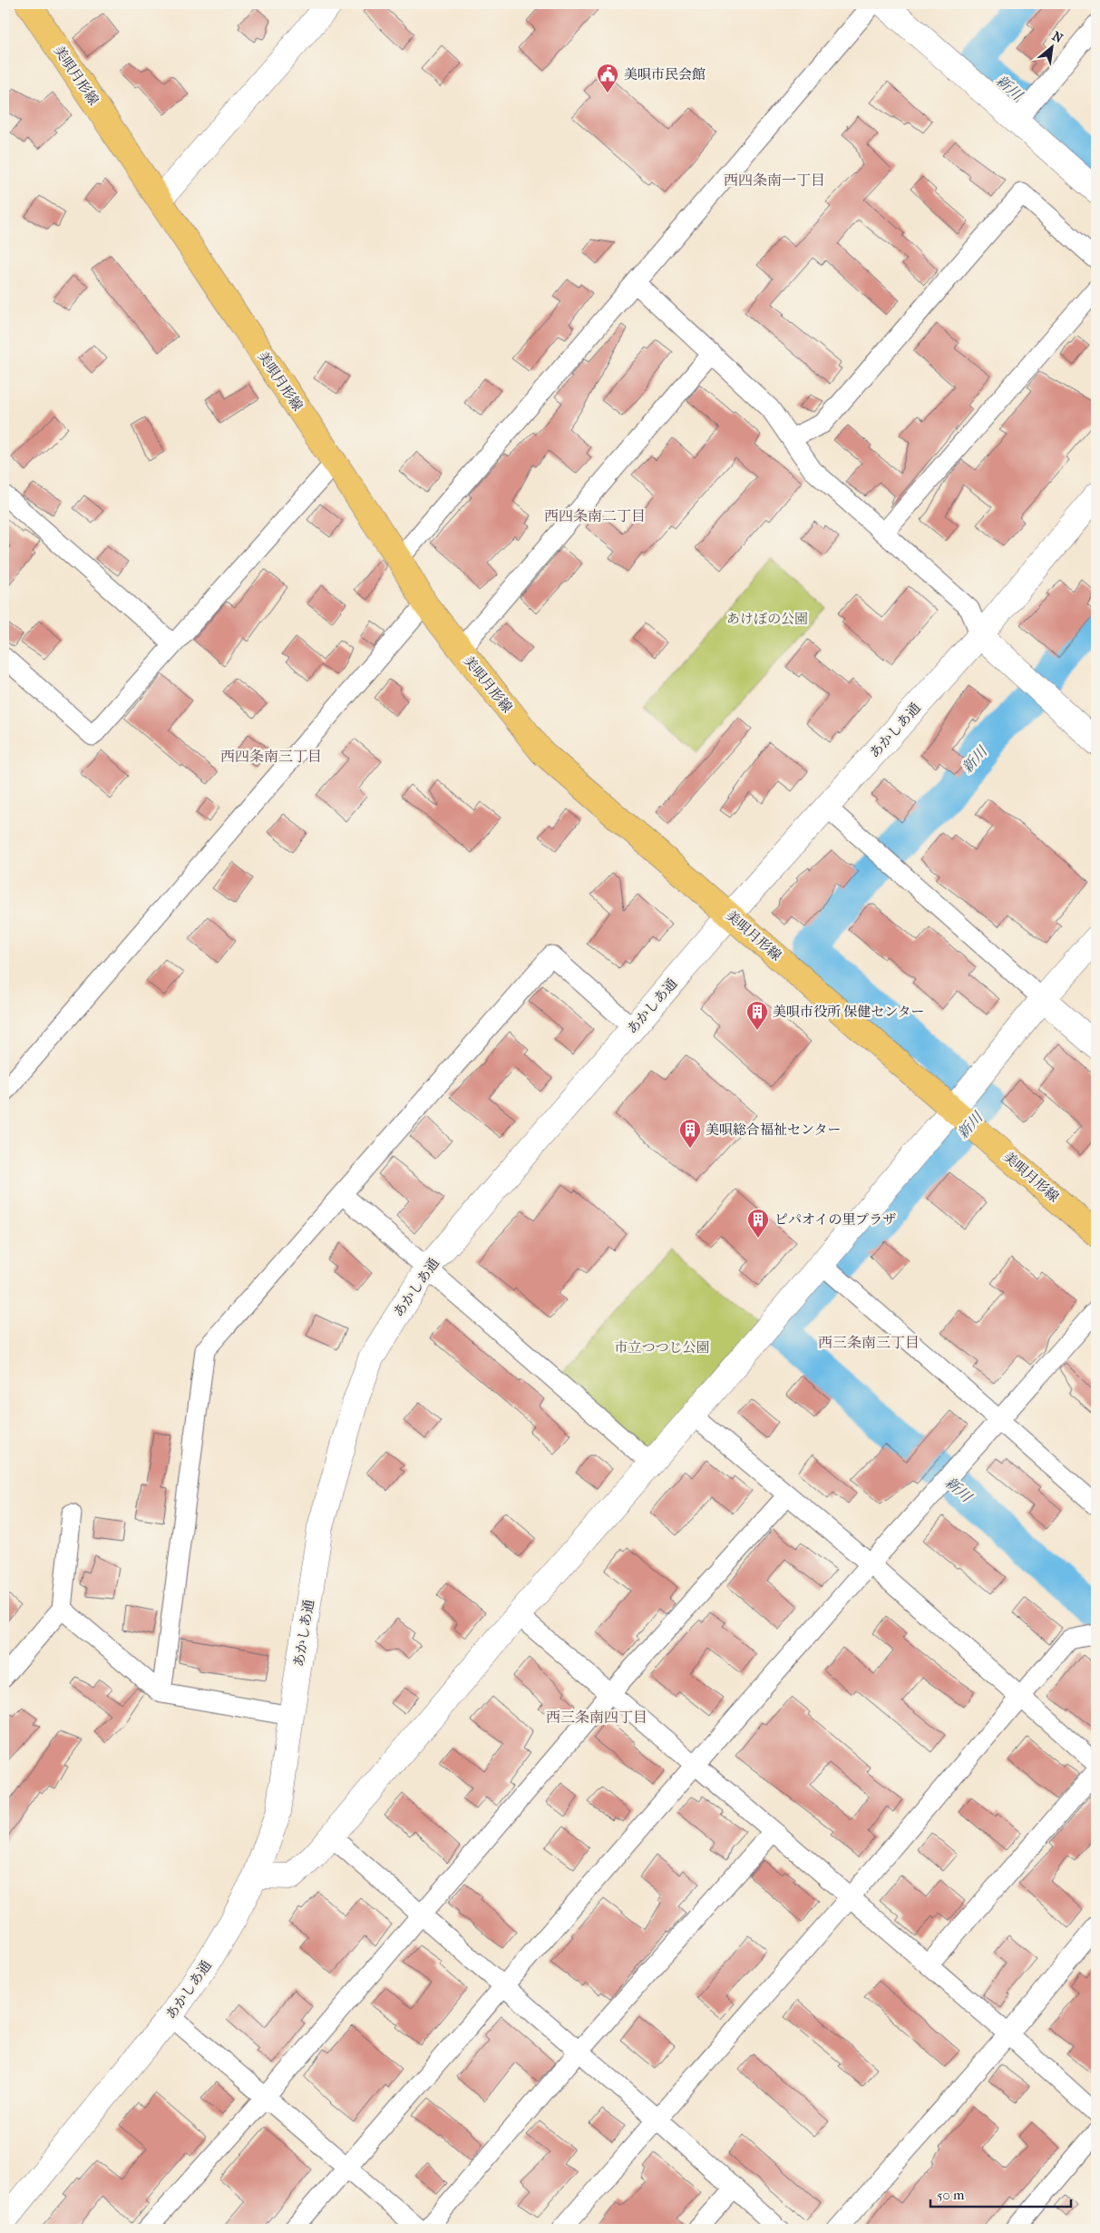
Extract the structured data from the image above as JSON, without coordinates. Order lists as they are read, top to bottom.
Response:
{
  "streets": {
    "main road": ["美唄月形線"],
    "street": ["あかしあ通"]
  },
  "crossings": [
    ["美唄月形線", "あかしあ通"]
  ],
  "districts": [
    "西四条南一丁目",
    "西四条南二丁目",
    "西四条南三丁目",
    "西三条南三丁目",
    "西三条南四丁目"
  ],
  "water": ["新川"],
  "parks": ["あけぼの公園", "市立つつじ公園"],
  "places": {
    "public building": ["美唄市民会館"],
    "building": ["美唄市役所 保健センター", "美唄総合福祉センター", "ピパオイの里プラザ"]
  },
  "scale_bar": "50 m",
  "north": "top right"
}
